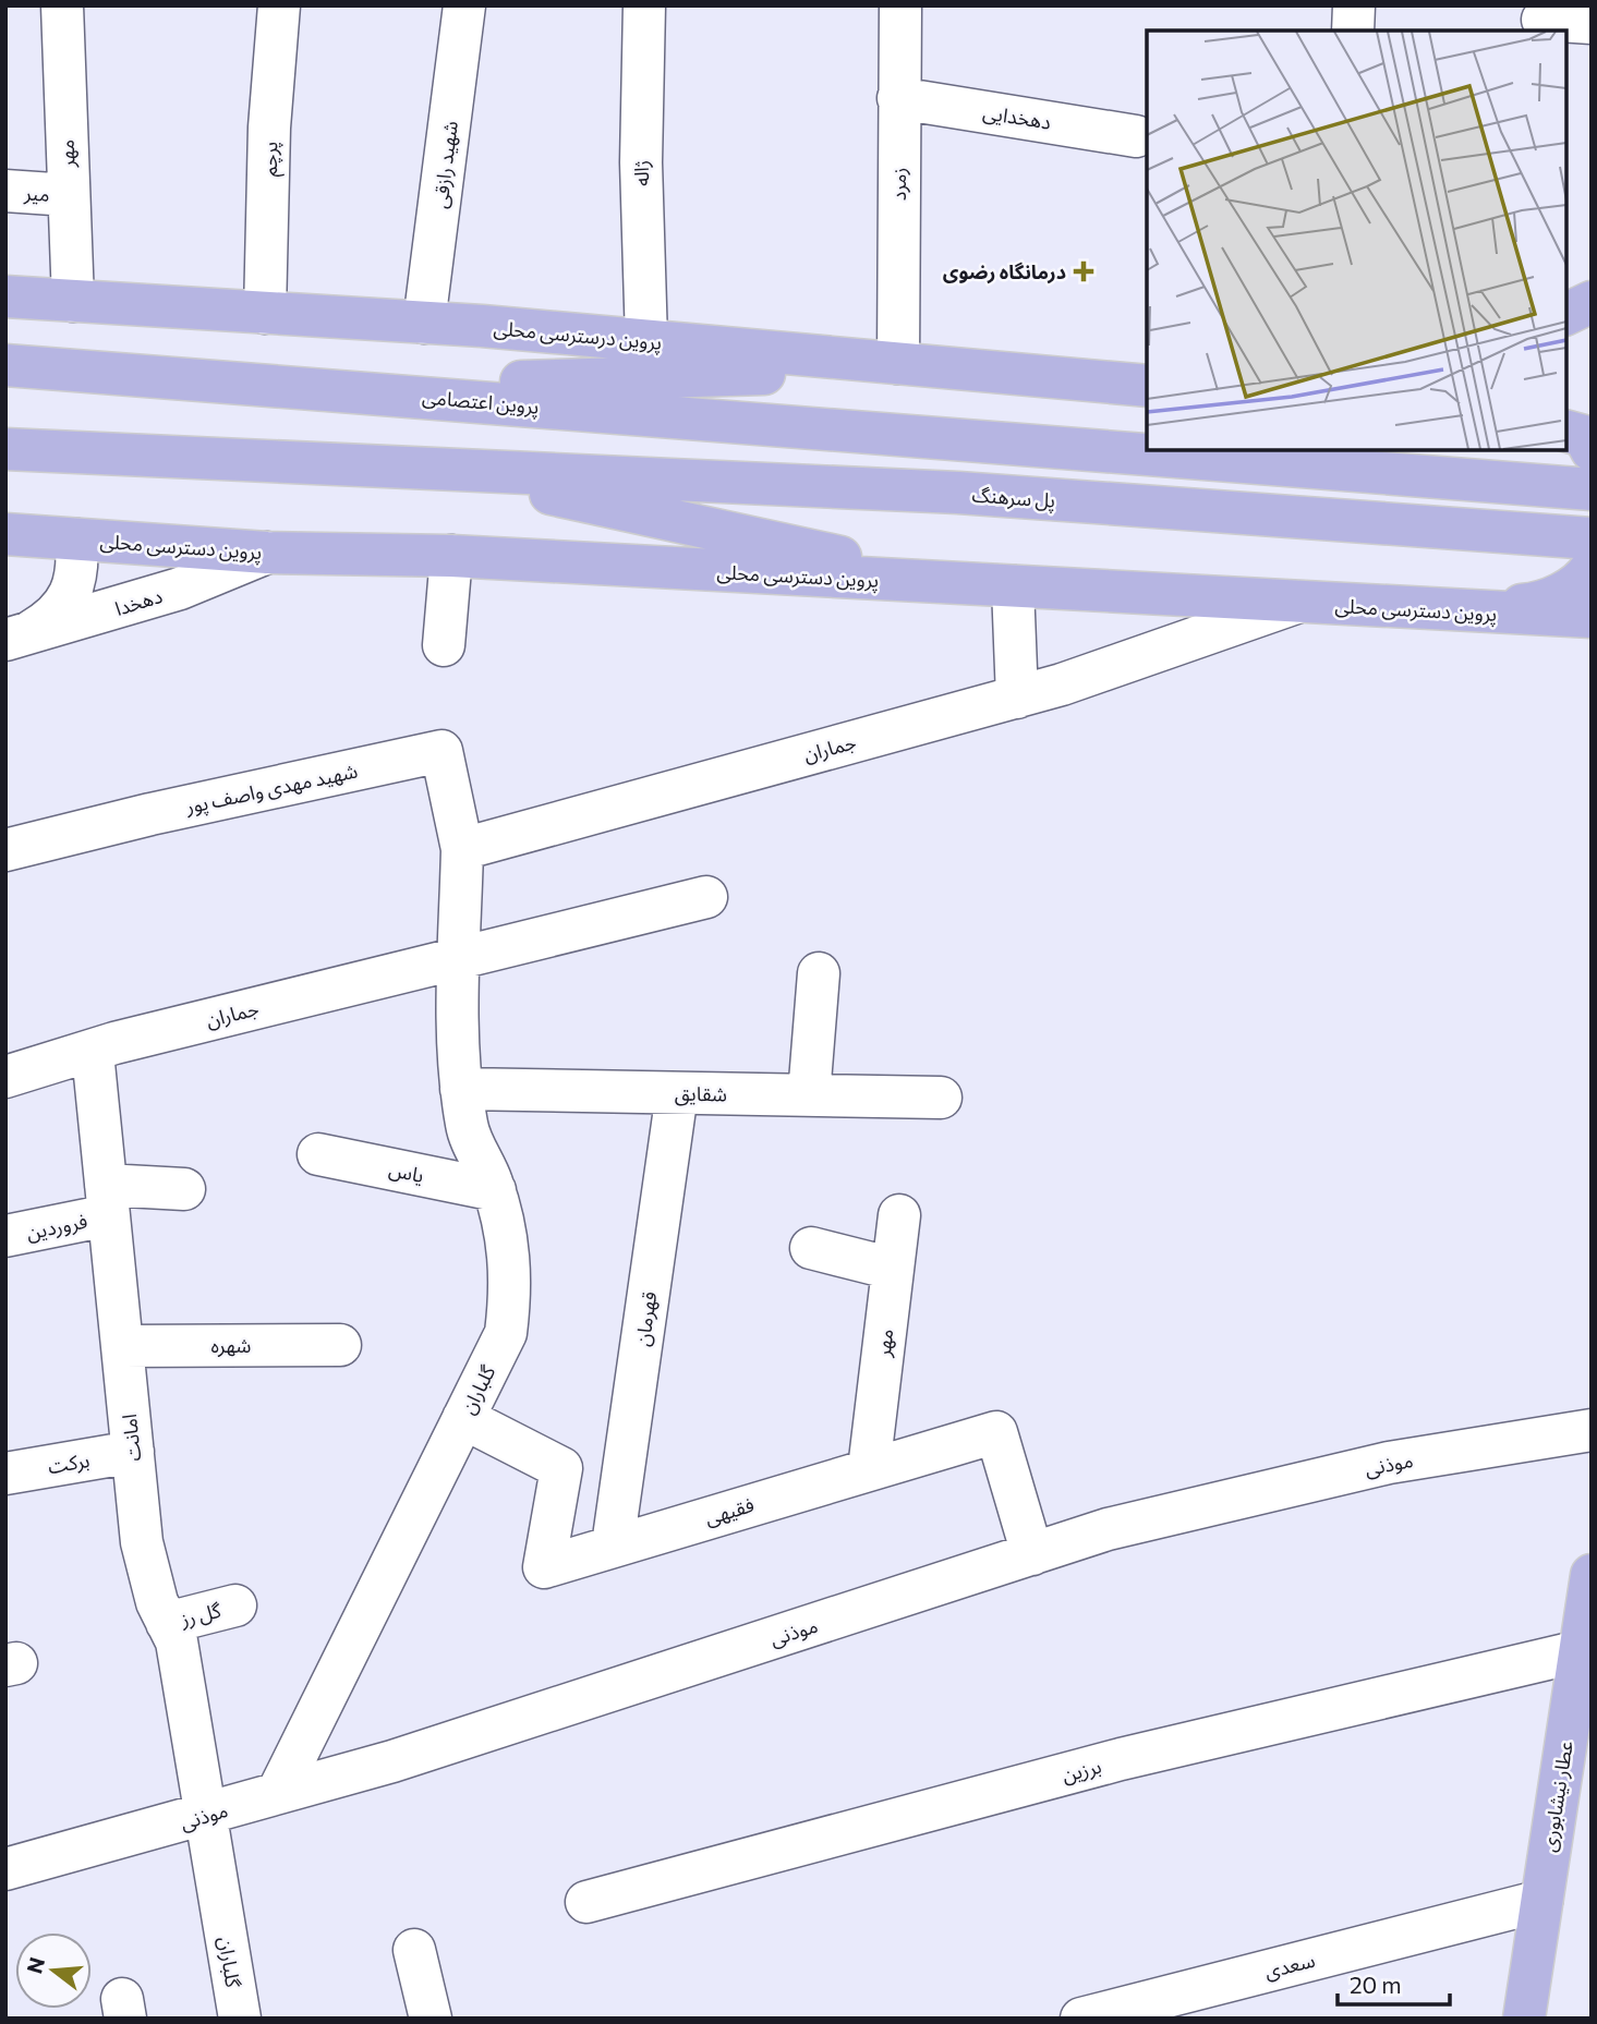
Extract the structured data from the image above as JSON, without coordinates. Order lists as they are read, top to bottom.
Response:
{
  "streets": {
    "main road": [
      "پروین درسترسی محلی",
      "پروین اعتصامی",
      "پل سرهنگ",
      "پروین دسترسی محلی",
      "عطار نیشابوری"
    ],
    "street": [
      "دهخدایی",
      "مهر",
      "پرچم",
      "شهید رازقی",
      "ژاله",
      "زمرد",
      "میر",
      "دهخدا",
      "جماران",
      "شهید مهدی واصف پور",
      "شقایق",
      "یاس",
      "فروردین",
      "قهرمان",
      "شهره",
      "گلباران",
      "امانت",
      "برکت",
      "موذنی",
      "فقیهی",
      "گل رز",
      "برزین",
      "سعدی"
    ]
  },
  "crossings": [
    ["دهخدایی", "زمرد"],
    ["مهر", "میر"],
    ["مهر", "پروین درسترسی محلی"],
    ["مهر", "فقیهی"],
    ["پرچم", "پروین درسترسی محلی"],
    ["شهید رازقی", "پروین درسترسی محلی"],
    ["ژاله", "پروین درسترسی محلی"],
    ["زمرد", "پروین درسترسی محلی"],
    ["پروین دسترسی محلی", "دهخدا"],
    ["پروین دسترسی محلی", "جماران"],
    ["جماران", "شهید مهدی واصف پور"],
    ["جماران", "گلباران"],
    ["جماران", "امانت"],
    ["شقایق", "قهرمان"],
    ["شقایق", "گلباران"],
    ["یاس", "گلباران"],
    ["فروردین", "امانت"],
    ["قهرمان", "فقیهی"],
    ["شهره", "امانت"],
    ["گلباران", "امانت"],
    ["گلباران", "موذنی"],
    ["گلباران", "فقیهی"],
    ["امانت", "برکت"],
    ["امانت", "موذنی"],
    ["امانت", "گل رز"],
    ["موذنی", "فقیهی"],
    ["برزین", "عطار نیشابوری"],
    ["عطار نیشابوری", "سعدی"]
  ],
  "places": {
    "health": ["درمانگاه رضوی"]
  },
  "scale_bar": "20 m",
  "north": "left"
}
